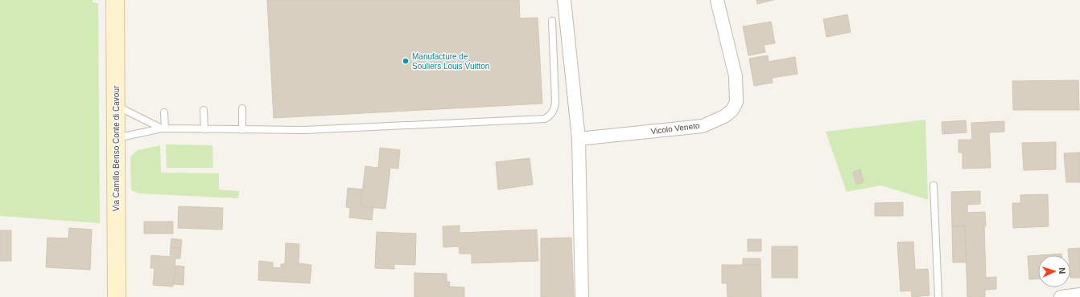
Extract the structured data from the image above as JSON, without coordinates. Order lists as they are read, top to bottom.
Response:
{
  "streets": {
    "street": ["Vicolo Veneto", "Via Camillo Benso Conte di Cavour"]
  },
  "places": ["Manufacture de Souliers Louis Vuitton"],
  "north": "right"
}
